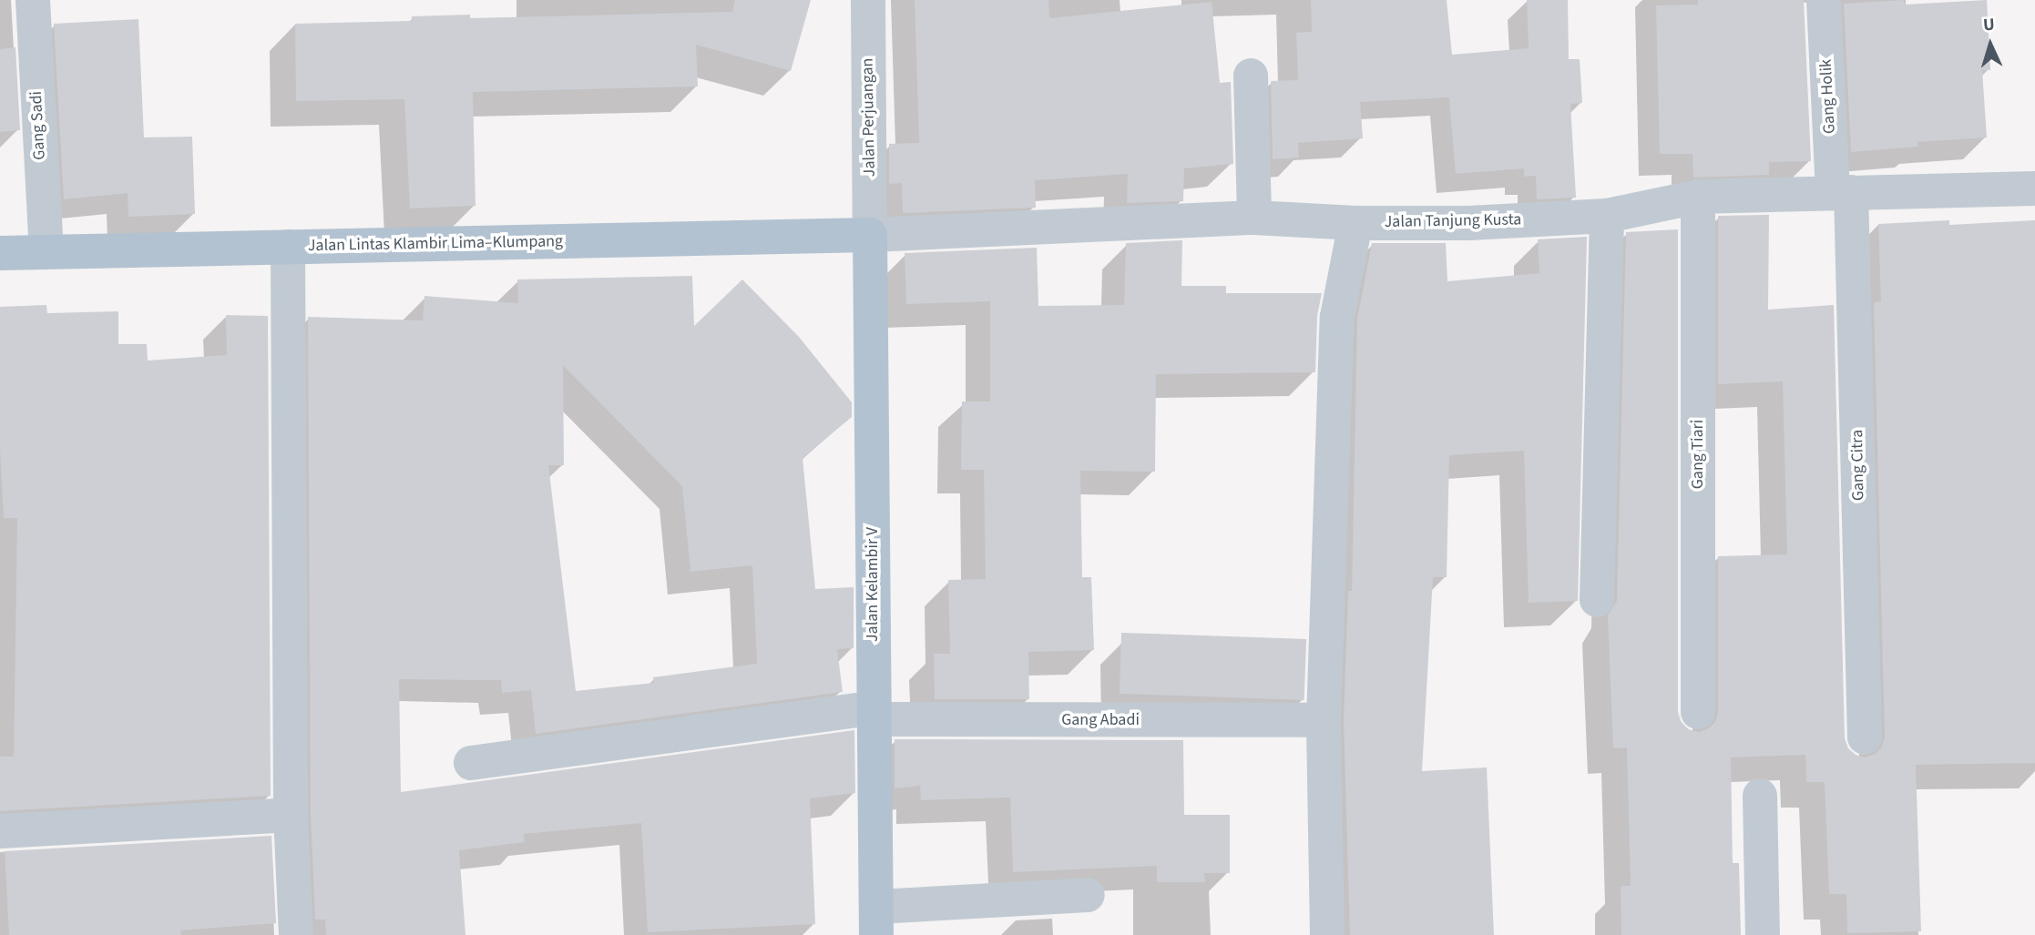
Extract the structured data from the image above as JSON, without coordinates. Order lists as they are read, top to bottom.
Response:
{
  "streets": {
    "main road": ["Jalan Lintas Klambir Lima–Klumpang", "Jalan Kelambir V"],
    "street": [
      "Gang Holik",
      "Jalan Perjuangan",
      "Gang Sadi",
      "Jalan Tanjung Kusta",
      "Gang Tiari",
      "Gang Citra",
      "Gang Abadi"
    ]
  },
  "crossings": [
    ["Gang Holik", "Jalan Tanjung Kusta"],
    ["Gang Holik", "Gang Citra"],
    ["Jalan Perjuangan", "Jalan Tanjung Kusta"],
    ["Jalan Perjuangan", "Jalan Lintas Klambir Lima–Klumpang"],
    ["Jalan Perjuangan", "Jalan Kelambir V"],
    ["Gang Sadi", "Jalan Lintas Klambir Lima–Klumpang"],
    ["Jalan Tanjung Kusta", "Jalan Lintas Klambir Lima–Klumpang"],
    ["Jalan Tanjung Kusta", "Gang Tiari"],
    ["Jalan Tanjung Kusta", "Gang Citra"],
    ["Jalan Tanjung Kusta", "Jalan Kelambir V"],
    ["Jalan Lintas Klambir Lima–Klumpang", "Jalan Kelambir V"],
    ["Jalan Kelambir V", "Gang Abadi"]
  ],
  "north": "top"
}
